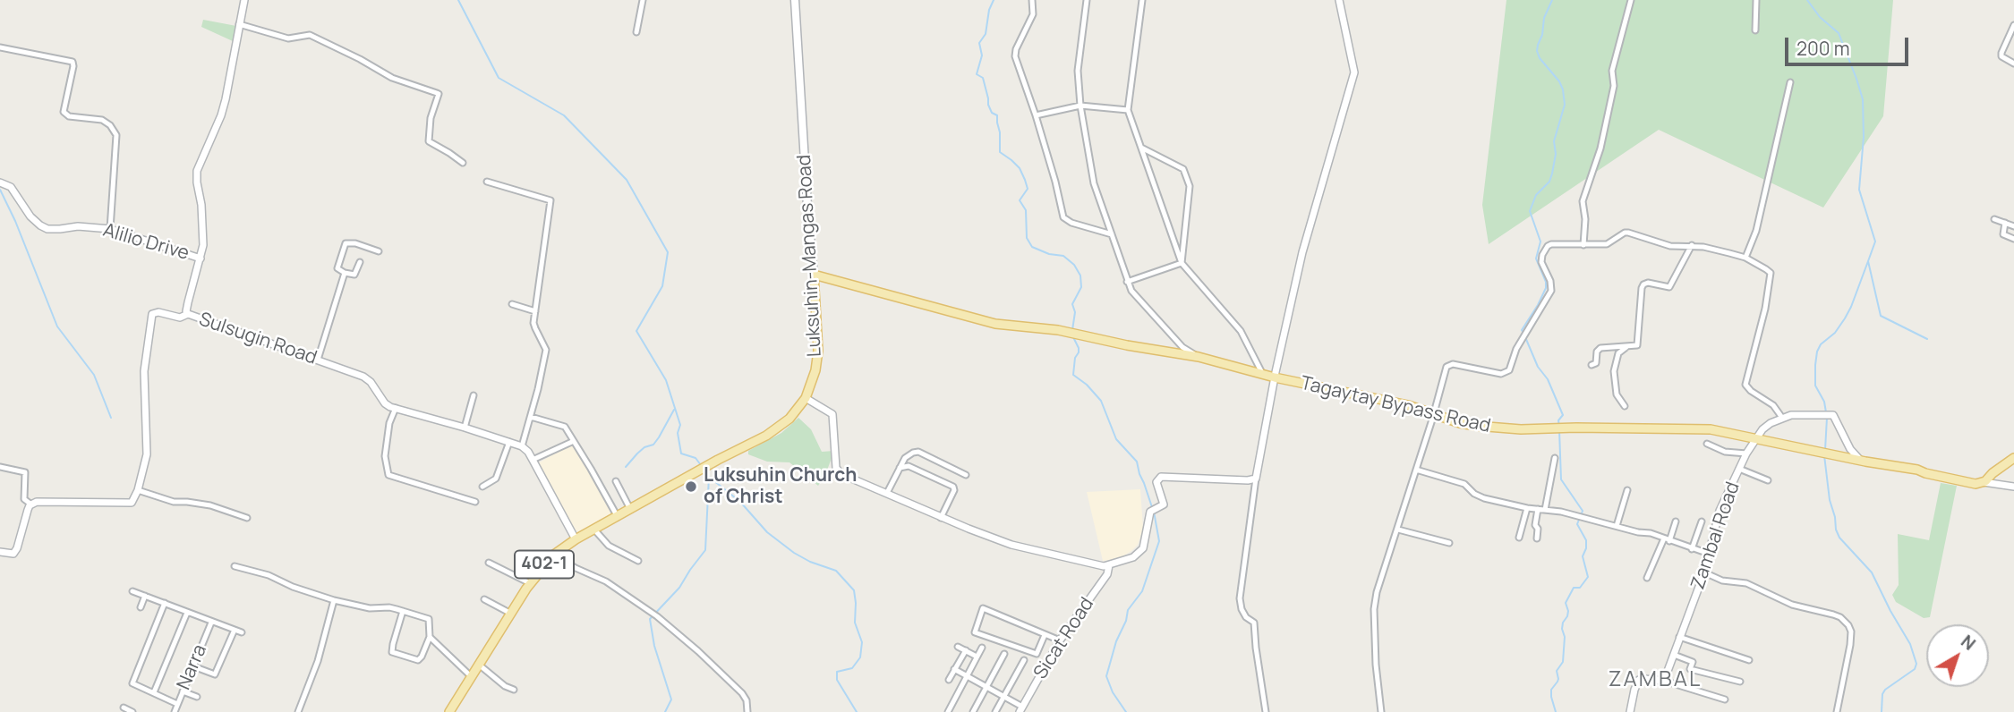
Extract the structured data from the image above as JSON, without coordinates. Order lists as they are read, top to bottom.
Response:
{
  "streets": {
    "main road": ["Luksuhin-Mangas Road", "Tagaytay Bypass Road", "402-1"],
    "street": [
      "Alilio Drive",
      "Sulsugin Road",
      "Zambal Road",
      "Sicat Road",
      "Narra"
    ]
  },
  "crossings": [
    ["Alilio Drive", "Sulsugin Road"],
    ["Luksuhin-Mangas Road", "Tagaytay Bypass Road"],
    ["Tagaytay Bypass Road", "Zambal Road"]
  ],
  "districts": ["ZAMBAL"],
  "places": ["Luksuhin Church of Christ"],
  "scale_bar": "200 m",
  "north": "top right"
}
